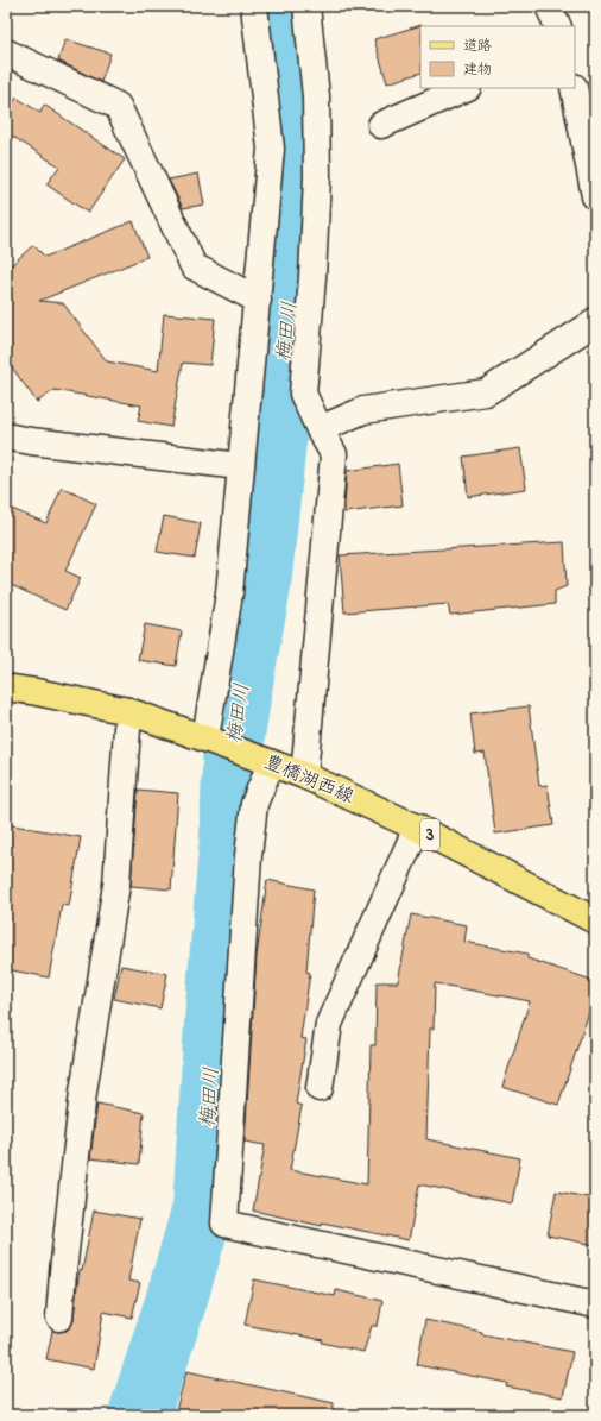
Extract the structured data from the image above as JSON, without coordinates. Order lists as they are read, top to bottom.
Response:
{
  "streets": {
    "main road": ["豊橋湖西線", "3"]
  },
  "water": ["梅田川"],
  "legend": ["道路", "建物"]
}
